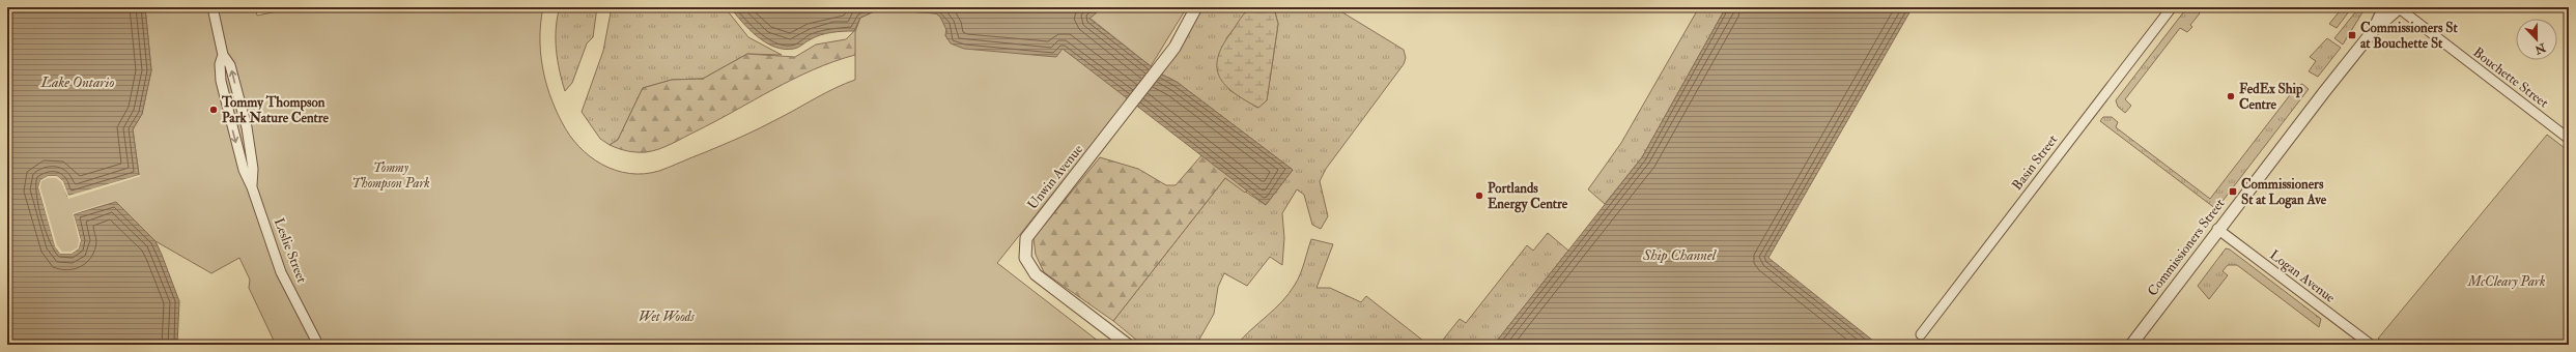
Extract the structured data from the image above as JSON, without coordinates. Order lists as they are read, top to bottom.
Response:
{
  "streets": {
    "street": [
      "Bouchette Street",
      "Basin Street",
      "Unwin Avenue",
      "Commissioners Street",
      "Leslie Street",
      "Logan Avenue"
    ]
  },
  "crossings": [
    ["Bouchette Street", "Commissioners Street"],
    ["Commissioners Street", "Logan Avenue"]
  ],
  "water": ["Lake Ontario", "Ship Channel"],
  "parks": ["Tommy Thompson Park", "McCleary Park", "Wet Woods"],
  "places": {
    "transit": ["Commissioners St at Bouchette St", "Commissioners St at Logan Ave"],
    "other": ["FedEx Ship Centre", "Tommy Thompson Park Nature Centre", "Portlands Energy Centre"]
  },
  "north": "bottom"
}
